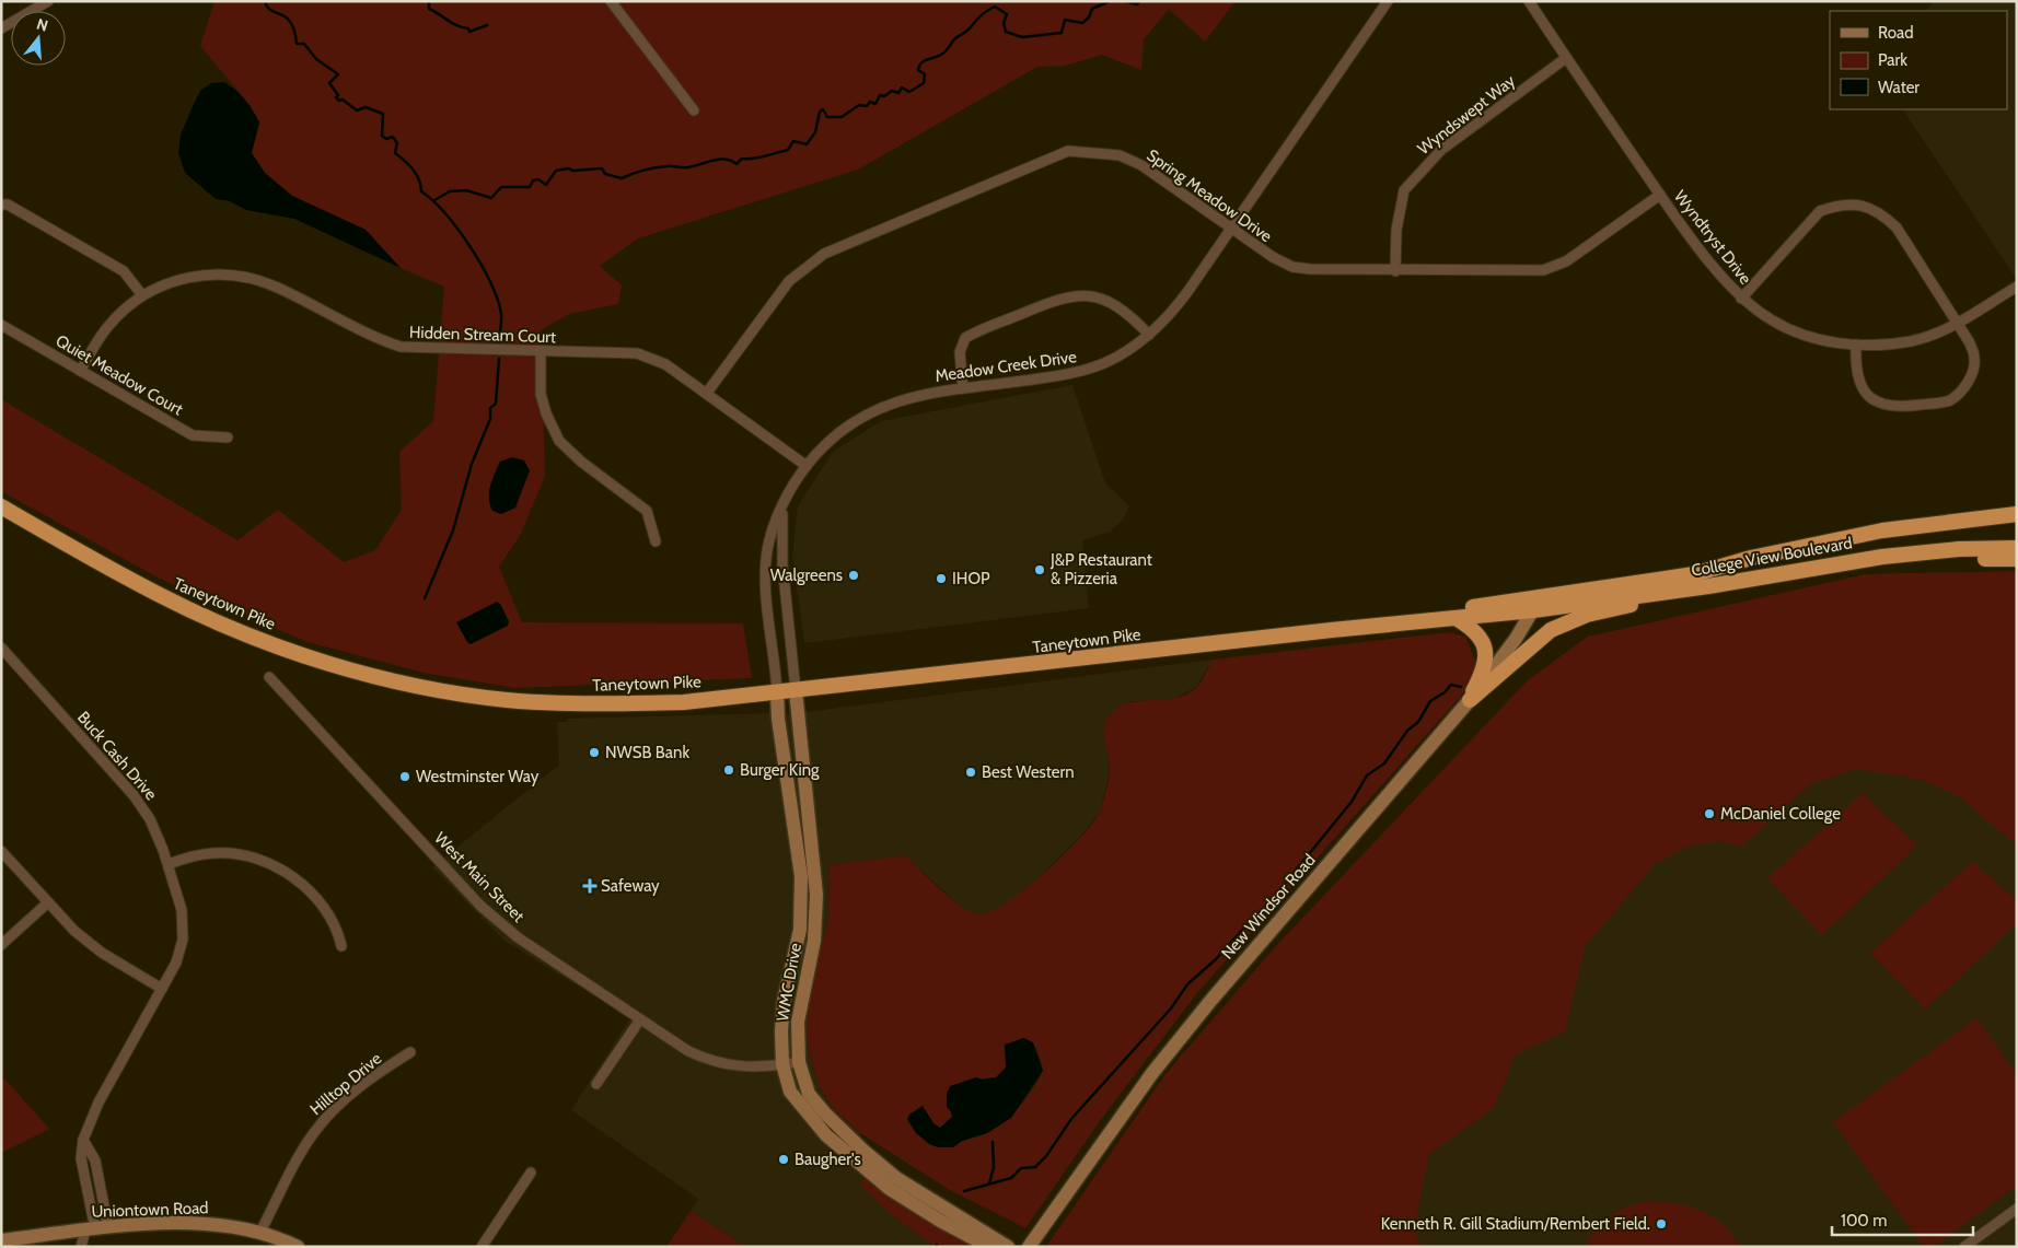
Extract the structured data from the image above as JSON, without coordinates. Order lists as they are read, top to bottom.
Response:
{
  "streets": {
    "highway": ["College View Boulevard", "Taneytown Pike"],
    "main road": ["New Windsor Road", "WMC Drive", "Uniontown Road"],
    "street": [
      "Wyndswept Way",
      "Spring Meadow Drive",
      "Wyndtryst Drive",
      "Hidden Stream Court",
      "Meadow Creek Drive",
      "Quiet Meadow Court",
      "Buck Cash Drive",
      "West Main Street",
      "Hilltop Drive"
    ]
  },
  "crossings": [
    ["Wyndswept Way", "Spring Meadow Drive"],
    ["Wyndswept Way", "Wyndtryst Drive"],
    ["Spring Meadow Drive", "Wyndtryst Drive"],
    ["Spring Meadow Drive", "Hidden Stream Court"],
    ["Spring Meadow Drive", "Meadow Creek Drive"],
    ["Hidden Stream Court", "Meadow Creek Drive"],
    ["Hidden Stream Court", "Quiet Meadow Court"],
    ["Meadow Creek Drive", "Taneytown Pike"],
    ["Meadow Creek Drive", "WMC Drive"],
    ["College View Boulevard", "Taneytown Pike"],
    ["College View Boulevard", "New Windsor Road"],
    ["Taneytown Pike", "New Windsor Road"],
    ["Taneytown Pike", "WMC Drive"],
    ["Buck Cash Drive", "Uniontown Road"],
    ["West Main Street", "WMC Drive"],
    ["Hilltop Drive", "Uniontown Road"]
  ],
  "places": {
    "other": [
      "J&P Restaurant & Pizzeria",
      "Walgreens",
      "IHOP",
      "NWSB Bank",
      "Burger King",
      "Best Western",
      "Westminster Way",
      "McDaniel College",
      "Baugher's",
      "Kenneth R. Gill Stadium/Rembert Field."
    ],
    "health": ["Safeway"]
  },
  "legend": ["Road", "Park", "Water"],
  "scale_bar": "100 m",
  "north": "top"
}
